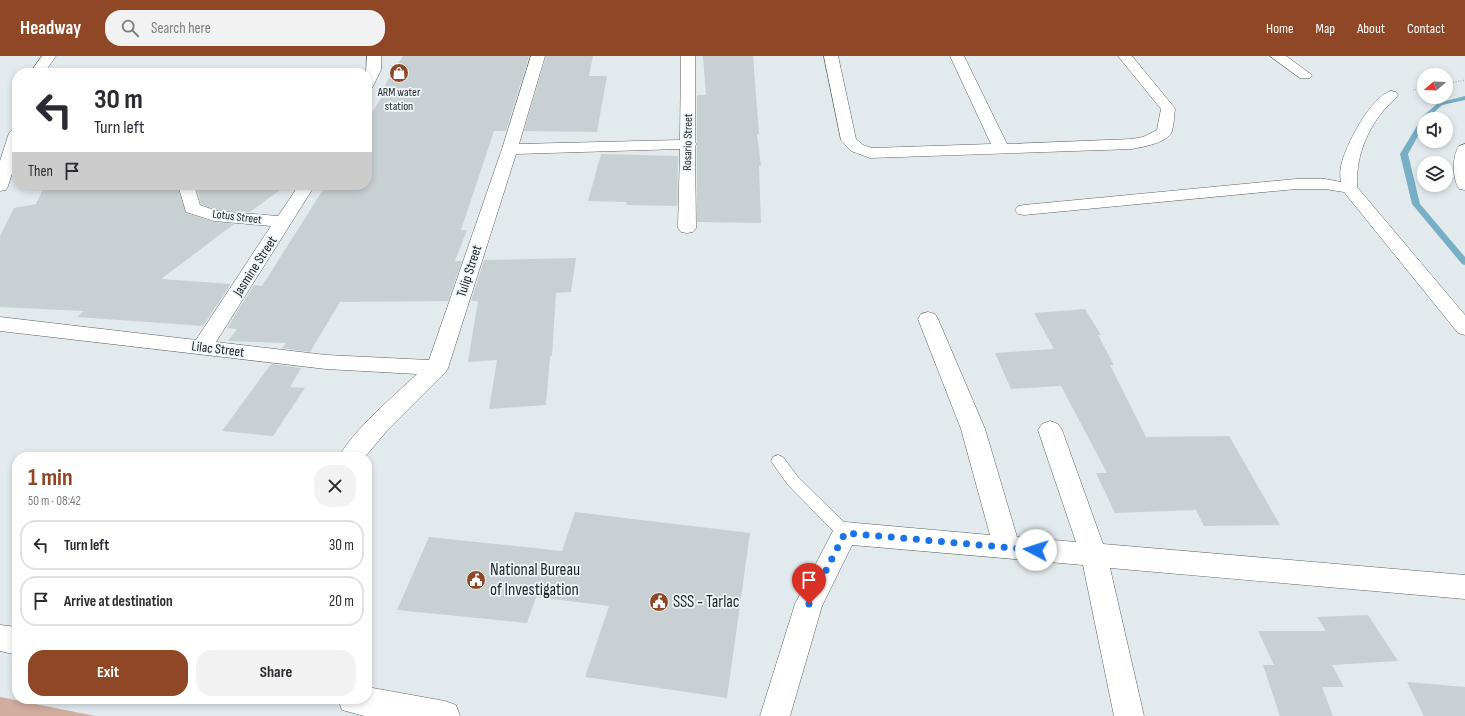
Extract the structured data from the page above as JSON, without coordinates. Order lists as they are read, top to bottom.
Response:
{
  "streets": {
    "street": [
      "Rosario Street",
      "Lotus Street",
      "Jasmine Street",
      "Tulip Street",
      "Lilac Street"
    ]
  },
  "crossings": [
    ["Lotus Street", "Jasmine Street"],
    ["Jasmine Street", "Lilac Street"],
    ["Tulip Street", "Lilac Street"]
  ],
  "places": {
    "shop": ["ARM water station"],
    "public building": ["National Bureau of Investigation", "SSS - Tarlac"]
  },
  "north": "left",
  "page": {
    "header": "Headway",
    "search": "Search here",
    "nav": [
      "Home",
      "Map",
      "About",
      "Contact"
    ],
    "turn": ["30 m", "Turn left"],
    "then": "Then",
    "heading": ["1 min", "50 m · 08:42"],
    "list": [
      {
        "name": "Turn left",
        "value": "30 m"
      },
      {
        "name": "Arrive at destination",
        "value": "20 m"
      }
    ],
    "buttons": ["Exit", "Share"]
  }
}
